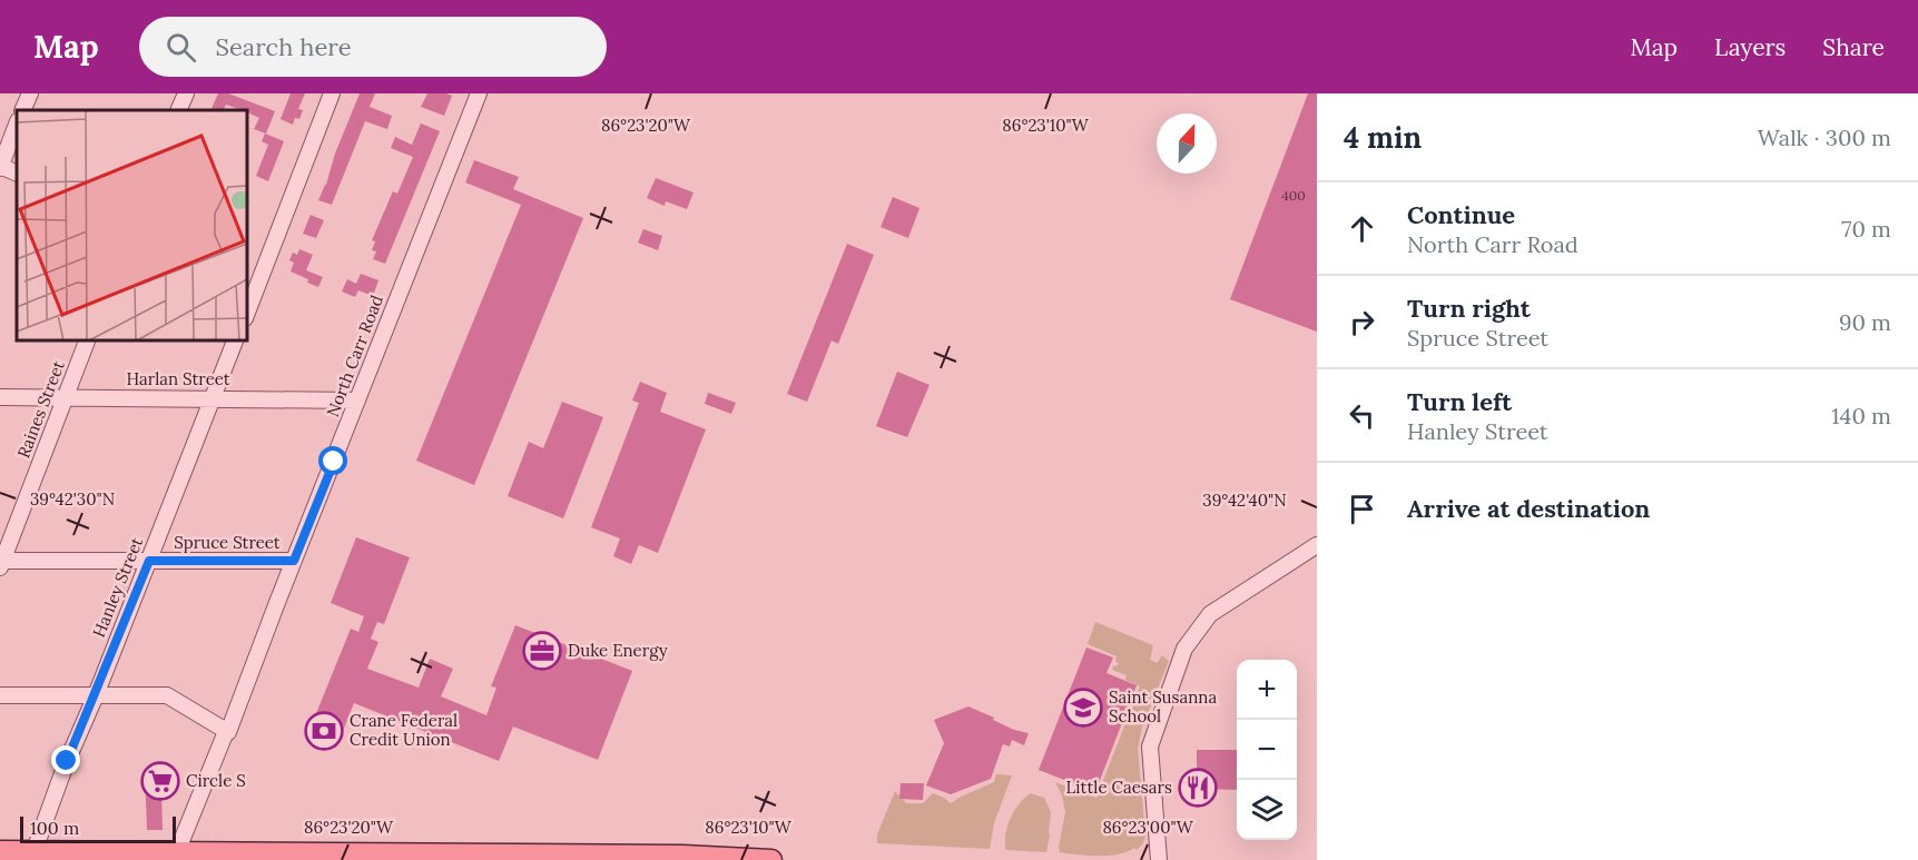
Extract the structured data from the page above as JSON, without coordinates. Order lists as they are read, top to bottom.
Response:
{
  "streets": {
    "street": [
      "North Carr Road",
      "Harlan Street",
      "Raines Street",
      "Spruce Street",
      "Hanley Street"
    ]
  },
  "crossings": [
    ["North Carr Road", "Harlan Street"],
    ["North Carr Road", "Spruce Street"],
    ["Harlan Street", "Raines Street"],
    ["Harlan Street", "Hanley Street"],
    ["Raines Street", "Spruce Street"],
    ["Spruce Street", "Hanley Street"]
  ],
  "places": {
    "office": ["Duke Energy"],
    "school or university": ["Saint Susanna School"],
    "bank": ["Crane Federal Credit Union"],
    "supermarket": ["Circle S"],
    "restaurant": ["Little Caesars"]
  },
  "house_numbers": ["400"],
  "scale_bar": "100 m",
  "north": "top",
  "page": {
    "header": "Map",
    "search": "Search here",
    "nav": ["Map", "Layers", "Share"],
    "heading": ["4 min", "Walk · 300 m"],
    "list": [
      ["Continue", "North Carr Road", "70 m"],
      ["Turn right", "Spruce Street", "90 m"],
      ["Turn left", "Hanley Street", "140 m"],
      "Arrive at destination"
    ],
    "map_buttons": ["+", "−"],
    "scale": "100 m"
  },
  "coordinates": [
    "86°23'20\"W",
    "86°23'10\"W",
    "39°42'30\"N",
    "39°42'40\"N",
    "86°23'00\"W"
  ]
}
